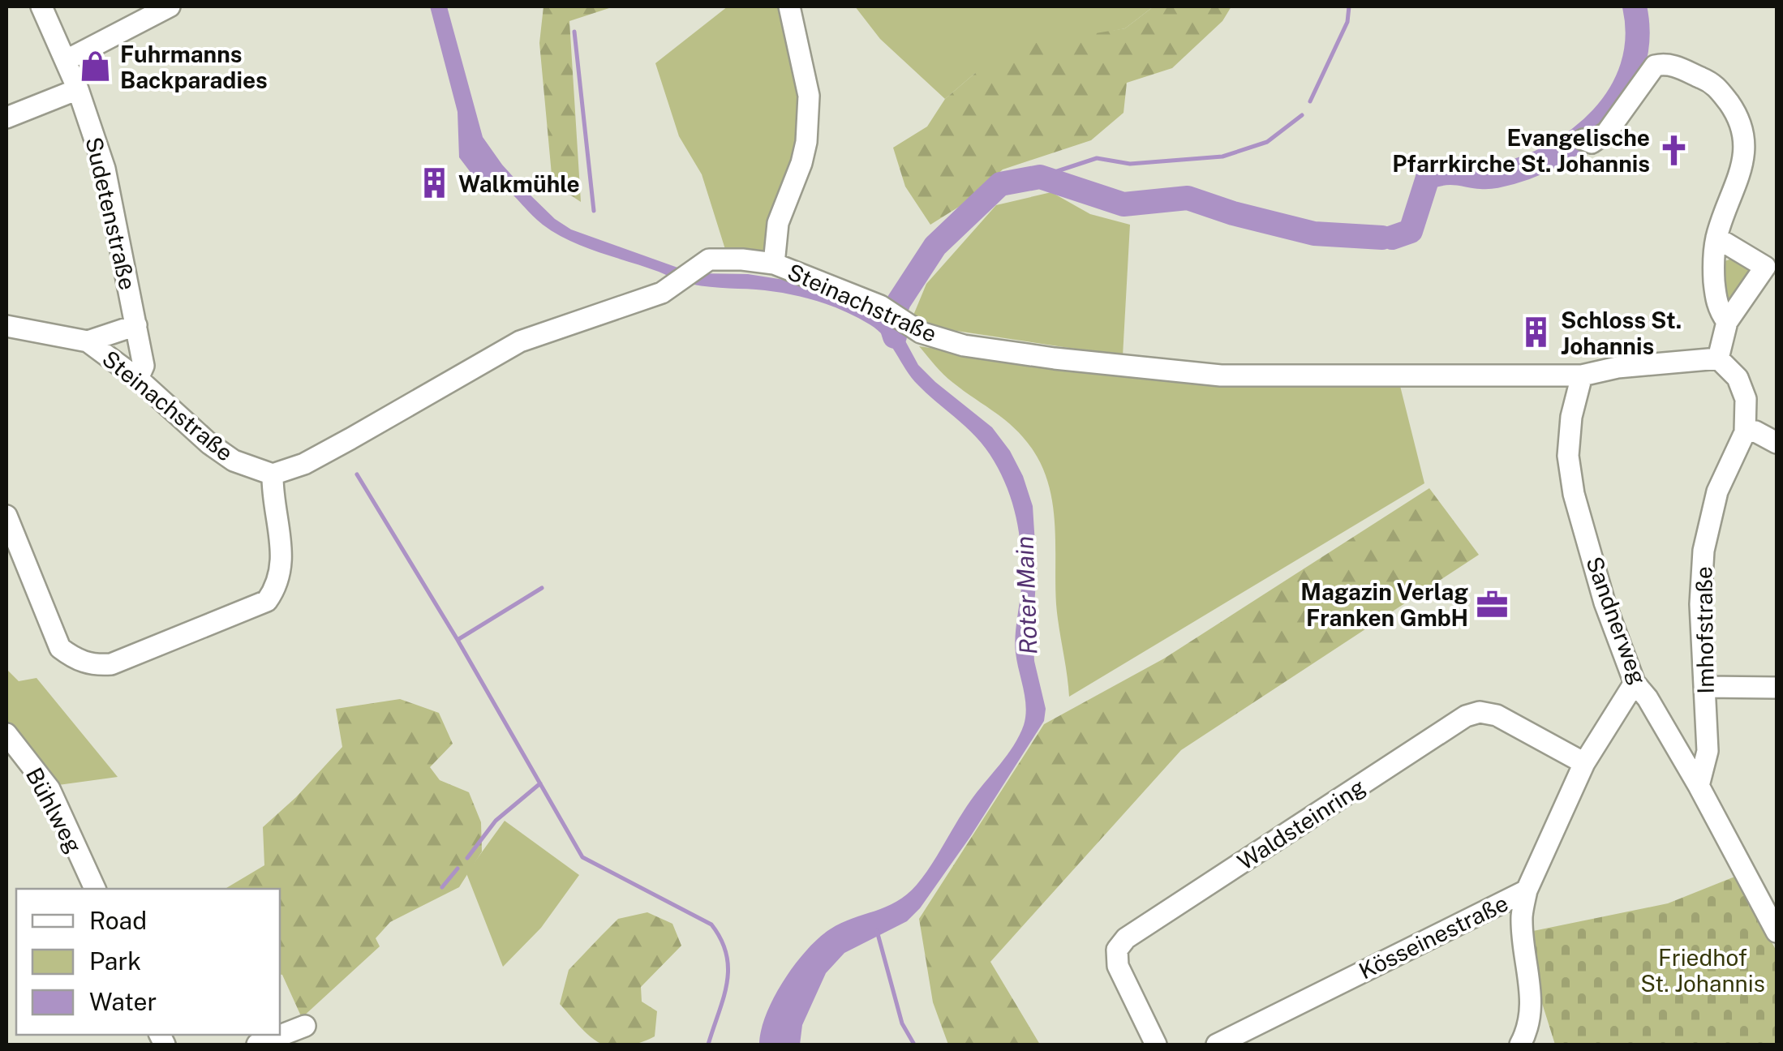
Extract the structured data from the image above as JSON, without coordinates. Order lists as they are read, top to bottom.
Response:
{
  "streets": {
    "street": [
      "Sudetenstraße",
      "Steinachstraße",
      "Sandnerweg",
      "Imhofstraße",
      "Bühlweg",
      "Waldsteinring",
      "Kösseinestraße"
    ]
  },
  "crossings": [
    ["Sudetenstraße", "Steinachstraße"],
    ["Steinachstraße", "Sandnerweg"],
    ["Sandnerweg", "Imhofstraße"],
    ["Sandnerweg", "Kösseinestraße"],
    ["Waldsteinring", "Kösseinestraße"]
  ],
  "water": ["Roter Main"],
  "parks": ["Friedhof St. Johannis"],
  "places": {
    "shop": ["Fuhrmanns Backparadies"],
    "church": ["Evangelische Pfarrkirche St. Johannis"],
    "building": ["Walkmühle", "Schloss St. Johannis"],
    "office": ["Magazin Verlag Franken GmbH"]
  },
  "legend": ["Road", "Park", "Water"]
}
